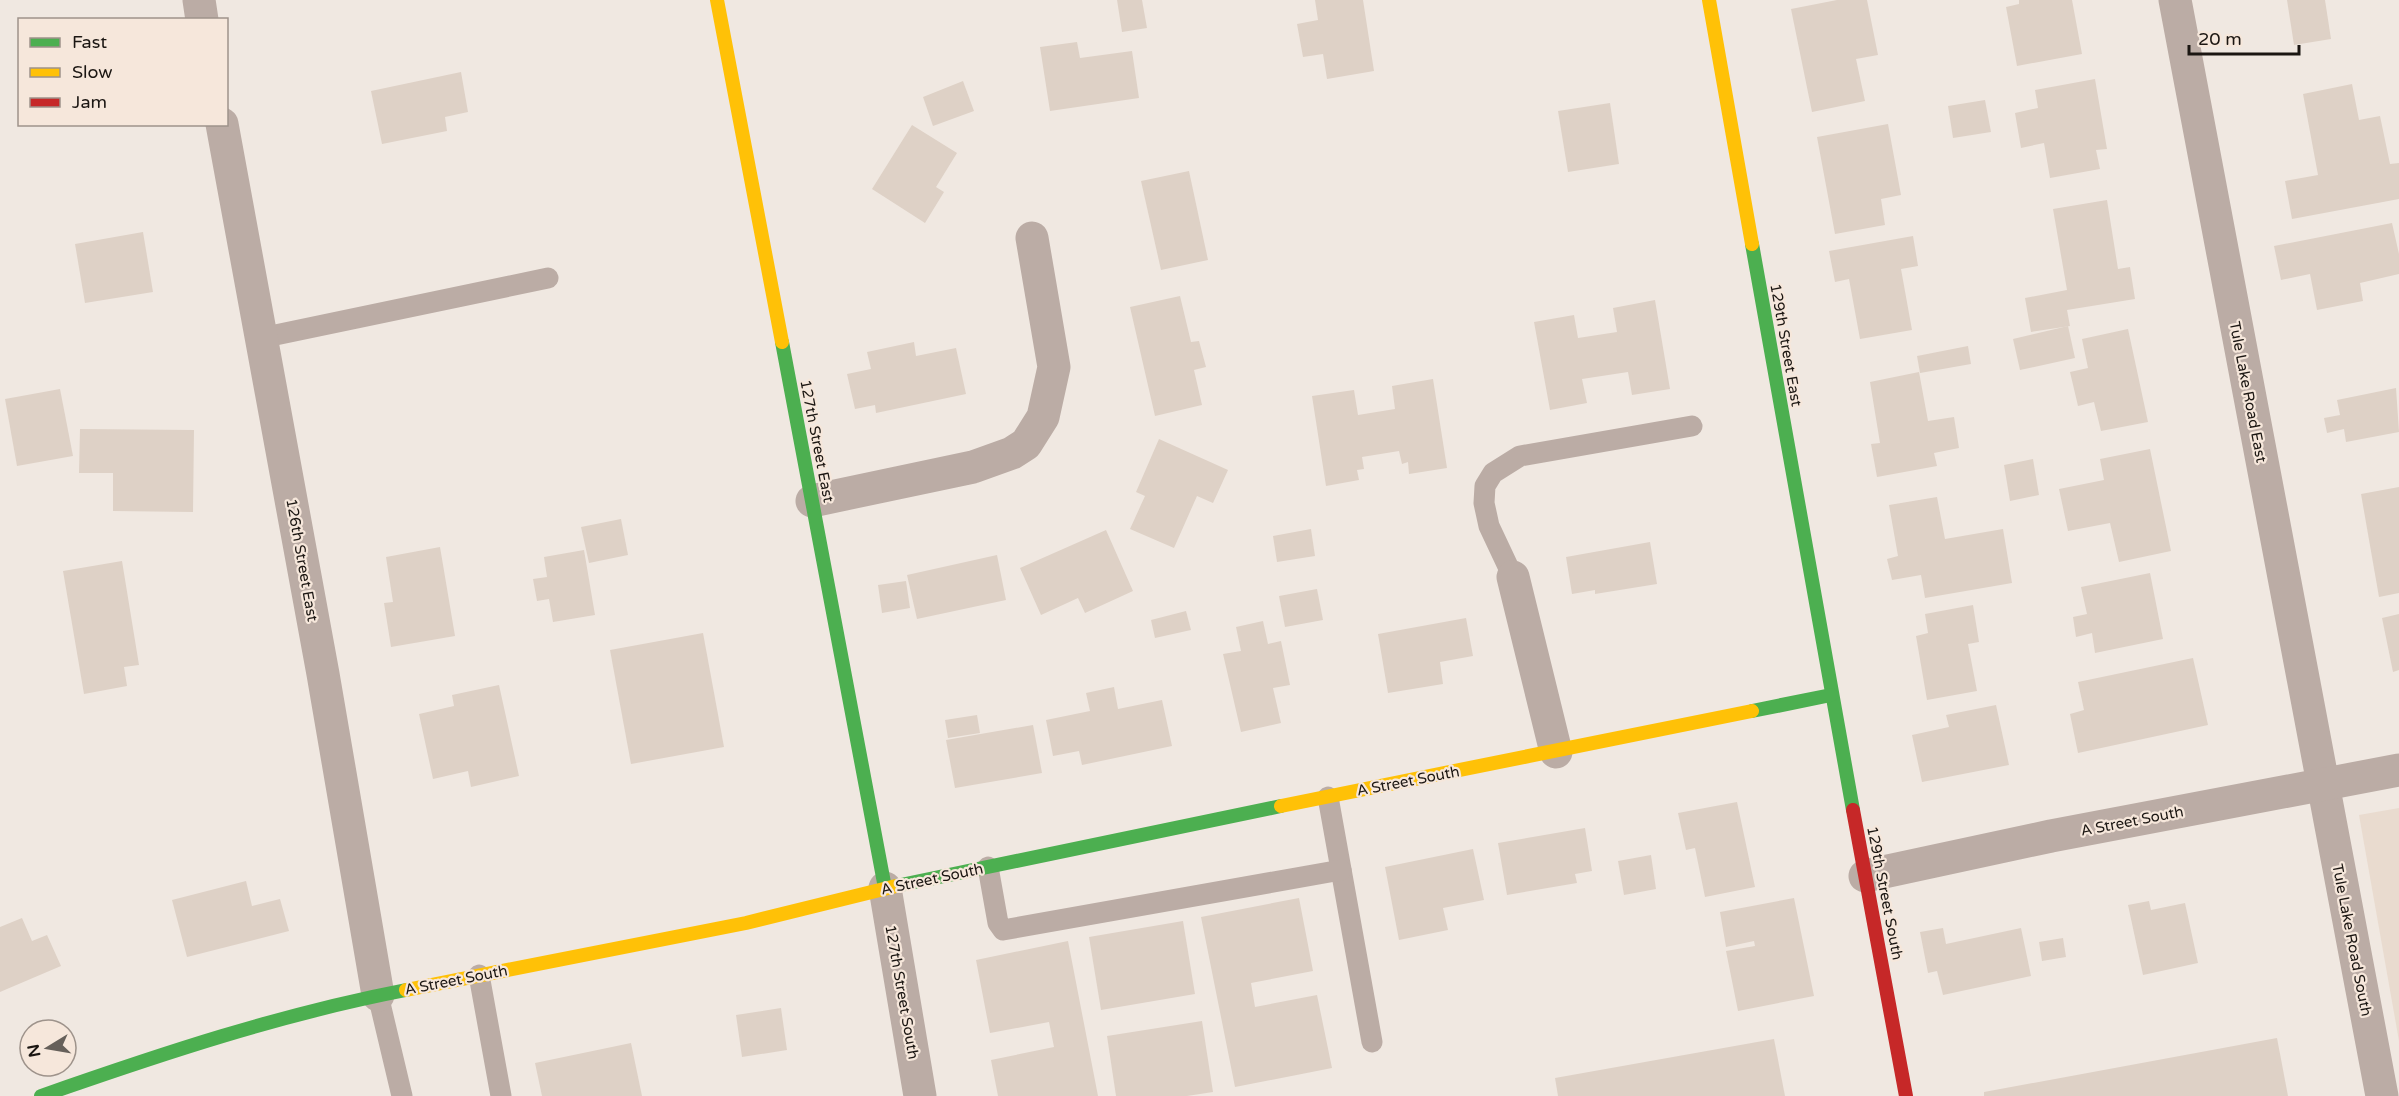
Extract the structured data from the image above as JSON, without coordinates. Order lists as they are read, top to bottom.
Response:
{
  "streets": {
    "street": [
      "129th Street East",
      "Tule Lake Road East",
      "127th Street East",
      "126th Street East",
      "A Street South",
      "129th Street South",
      "Tule Lake Road South",
      "127th Street South"
    ]
  },
  "crossings": [
    ["129th Street East", "A Street South"],
    ["129th Street East", "129th Street South"],
    ["Tule Lake Road East", "A Street South"],
    ["Tule Lake Road East", "Tule Lake Road South"],
    ["127th Street East", "A Street South"],
    ["127th Street East", "127th Street South"],
    ["126th Street East", "A Street South"],
    ["A Street South", "129th Street South"],
    ["A Street South", "Tule Lake Road South"],
    ["A Street South", "127th Street South"]
  ],
  "legend": ["Fast", "Slow", "Jam"],
  "scale_bar": "20 m",
  "north": "left"
}
